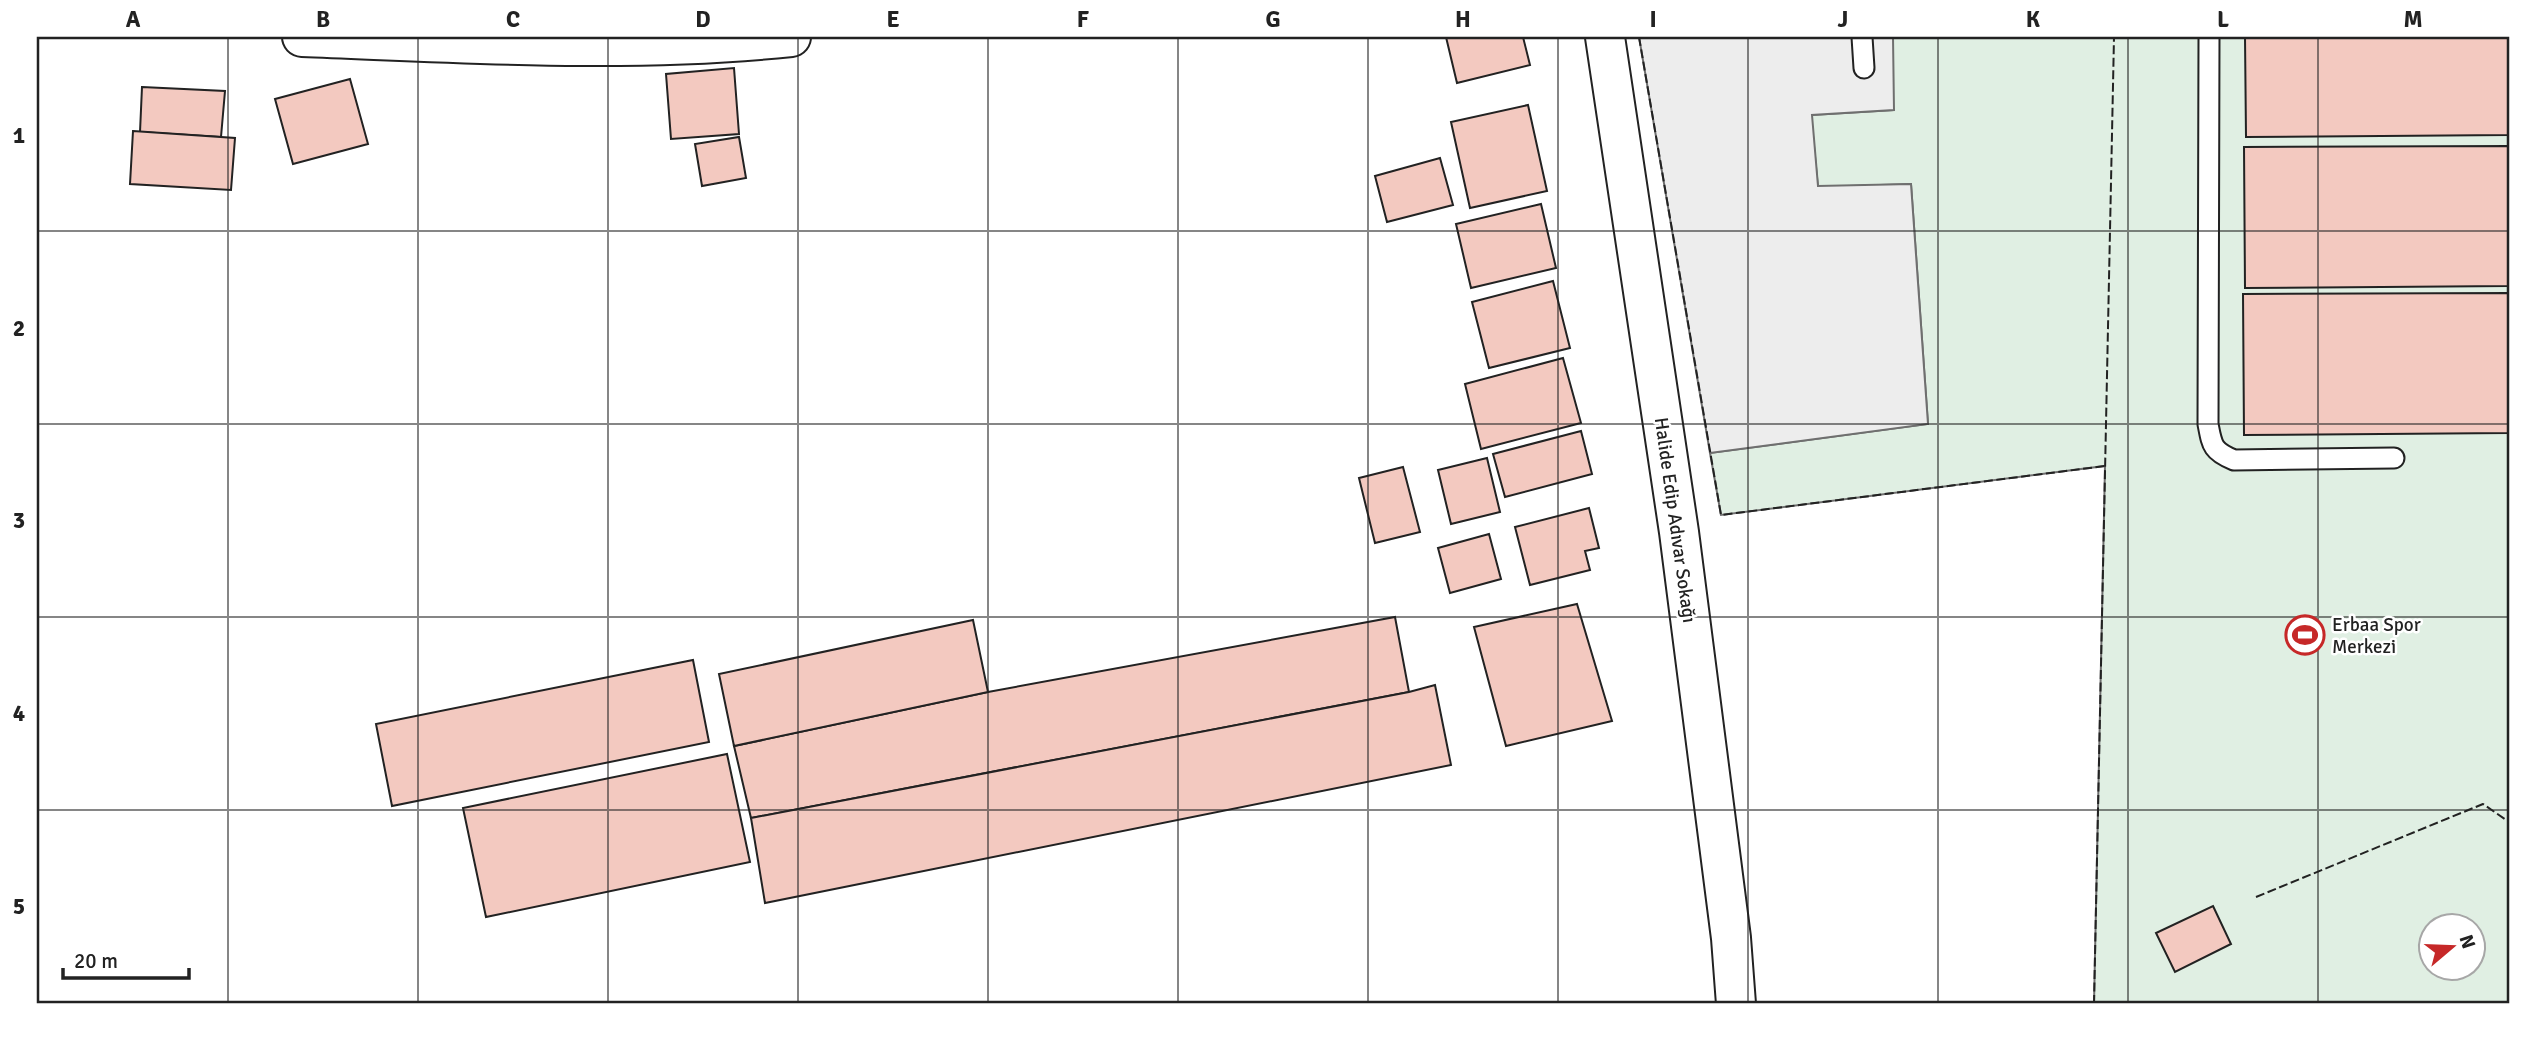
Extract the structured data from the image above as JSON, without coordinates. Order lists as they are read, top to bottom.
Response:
{
  "streets": {
    "street": ["Halide Edip Adıvar Sokağı"]
  },
  "places": {
    "sports": ["Erbaa Spor Merkezi"]
  },
  "scale_bar": "20 m",
  "north": "right",
  "grid": {
    "columns": [
      "A",
      "B",
      "C",
      "D",
      "E",
      "F",
      "G",
      "H",
      "I",
      "J",
      "K",
      "L",
      "M"
    ],
    "rows": [
      "1",
      "2",
      "3",
      "4",
      "5"
    ]
  }
}
